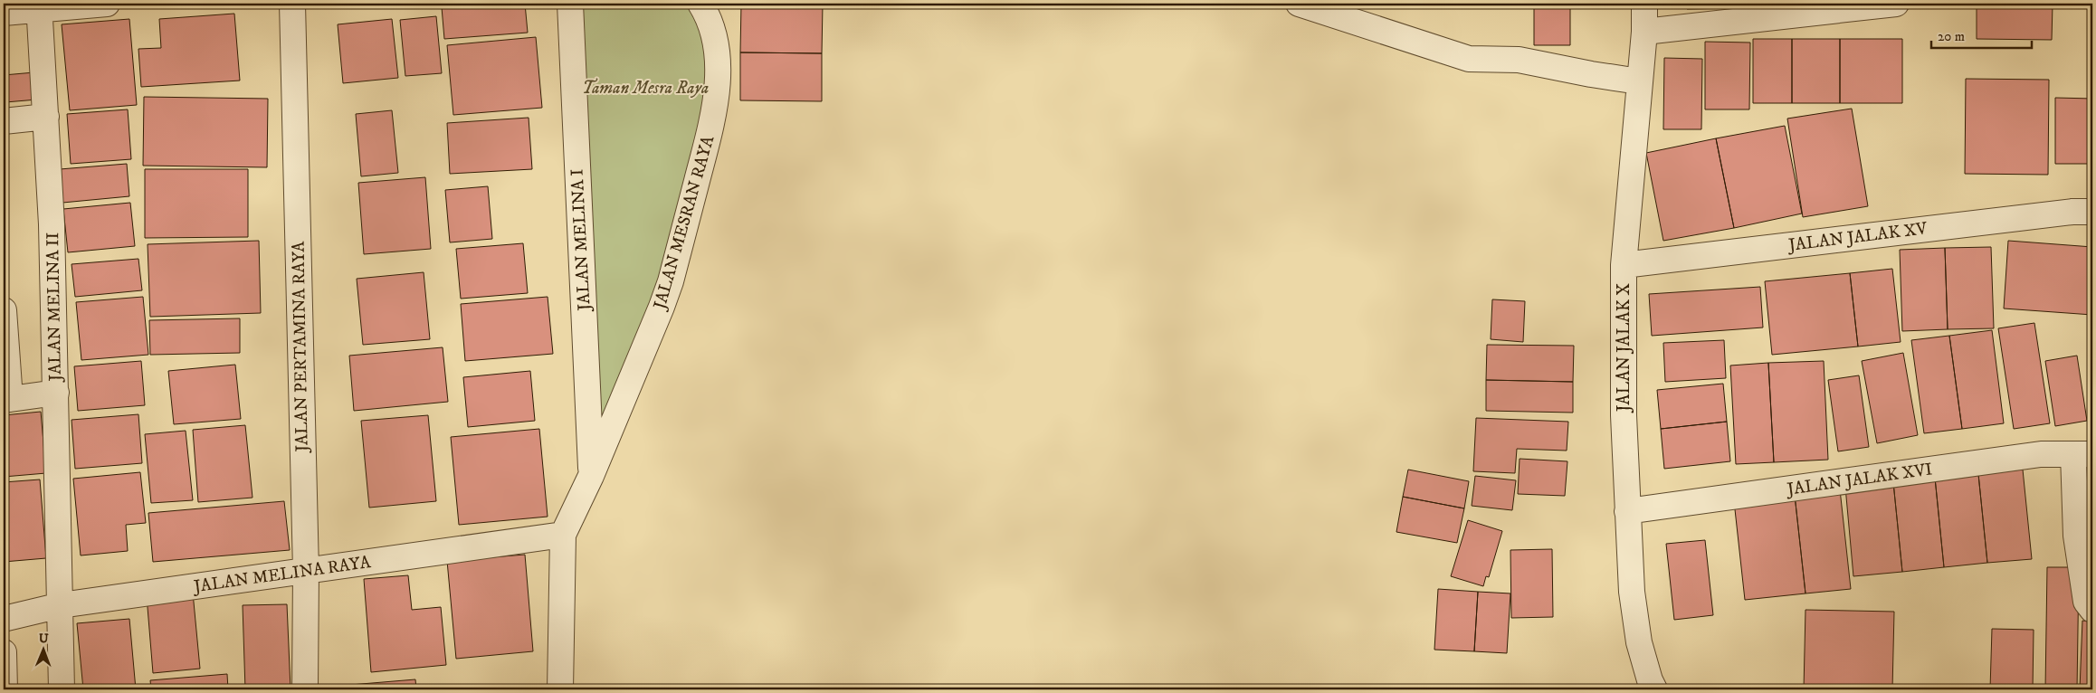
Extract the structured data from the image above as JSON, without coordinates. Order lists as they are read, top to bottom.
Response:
{
  "streets": {
    "street": [
      "JALAN MESRAN RAYA",
      "JALAN JALAK XV",
      "JALAN MELINA I",
      "JALAN MELINA II",
      "JALAN PERTAMINA RAYA",
      "JALAN JALAK X",
      "JALAN JALAK XVI",
      "JALAN MELINA RAYA"
    ]
  },
  "crossings": [
    ["JALAN MESRAN RAYA", "JALAN MELINA I"],
    ["JALAN MESRAN RAYA", "JALAN MELINA RAYA"],
    ["JALAN JALAK XV", "JALAN JALAK X"],
    ["JALAN MELINA II", "JALAN MELINA RAYA"],
    ["JALAN PERTAMINA RAYA", "JALAN MELINA RAYA"],
    ["JALAN JALAK X", "JALAN JALAK XVI"]
  ],
  "parks": ["Taman Mesra Raya"],
  "scale_bar": "20 m",
  "north": "top"
}
